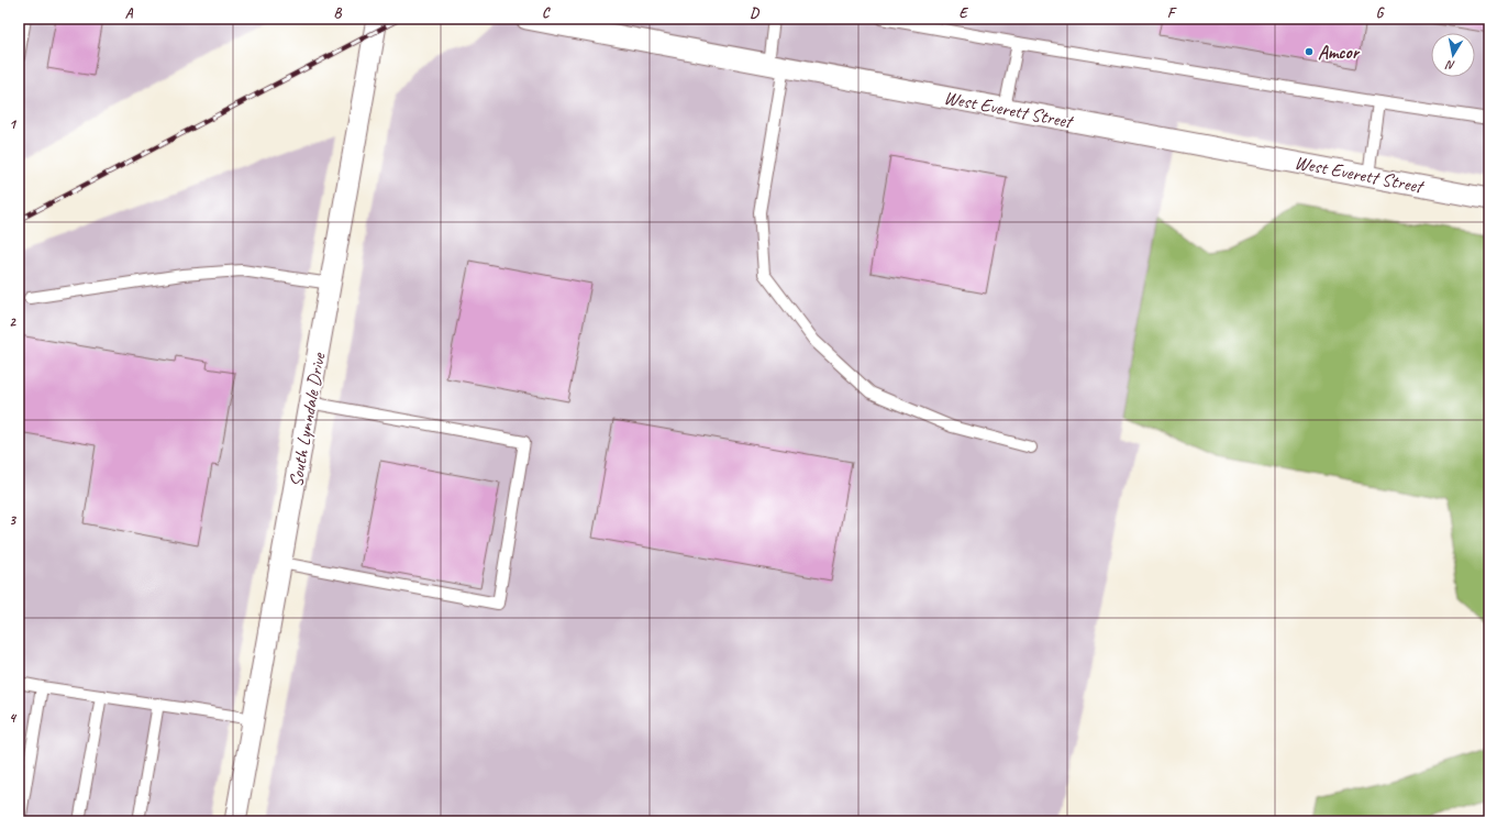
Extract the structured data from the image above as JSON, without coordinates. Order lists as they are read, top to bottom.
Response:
{
  "streets": {
    "street": ["West Everett Street", "South Lynndale Drive"]
  },
  "places": ["Amcor"],
  "north": "bottom",
  "grid": {
    "columns": [
      "A",
      "B",
      "C",
      "D",
      "E",
      "F",
      "G"
    ],
    "rows": [
      "1",
      "2",
      "3",
      "4"
    ]
  }
}
